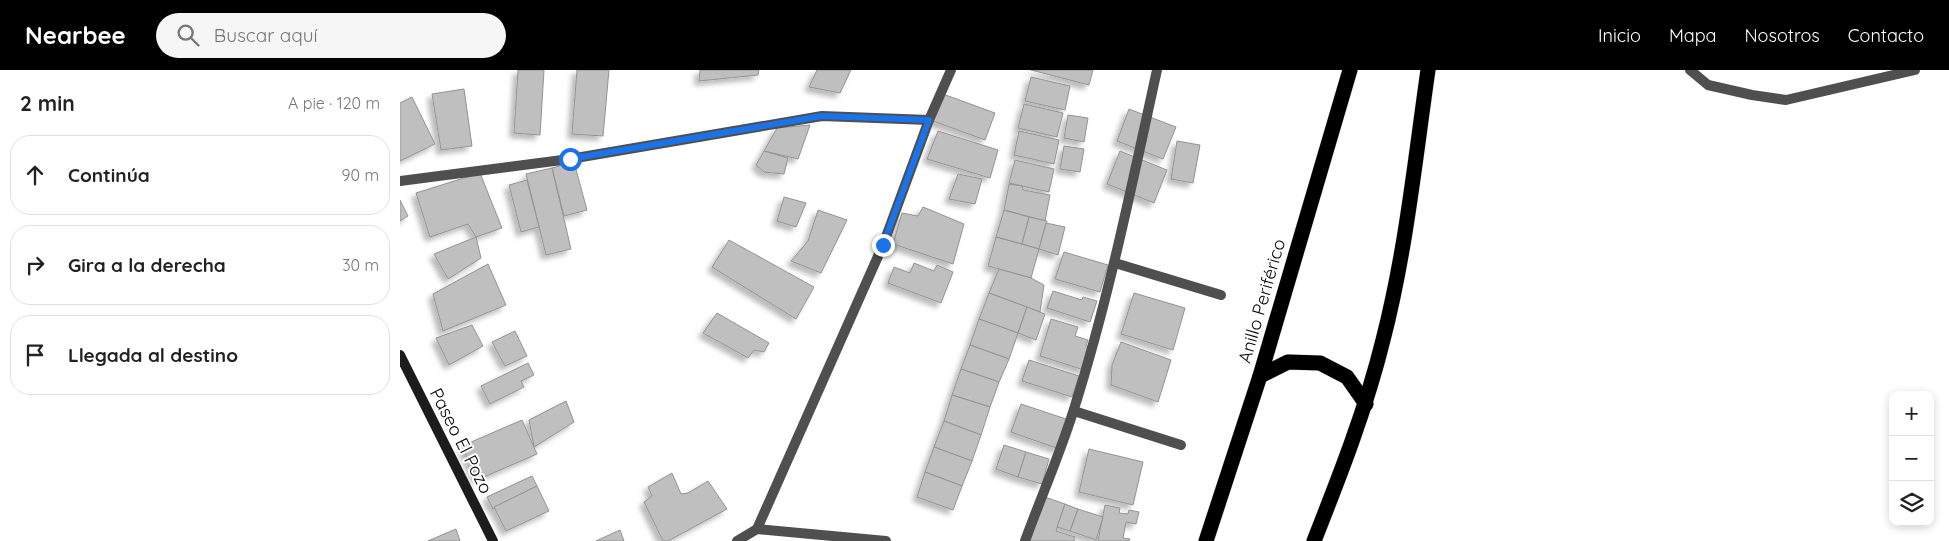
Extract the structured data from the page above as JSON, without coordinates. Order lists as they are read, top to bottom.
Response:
{
  "streets": {
    "highway": ["Anillo Periférico"],
    "street": ["Paseo El Pozo"]
  },
  "page": {
    "header": "Nearbee",
    "search": "Buscar aquí",
    "nav": [
      "Inicio",
      "Mapa",
      "Nosotros",
      "Contacto"
    ],
    "heading": ["2 min", "A pie · 120 m"],
    "list": [
      ["Continúa", "90 m"],
      ["Gira a la derecha", "30 m"],
      "Llegada al destino"
    ],
    "map_buttons": ["+", "−"]
  }
}
